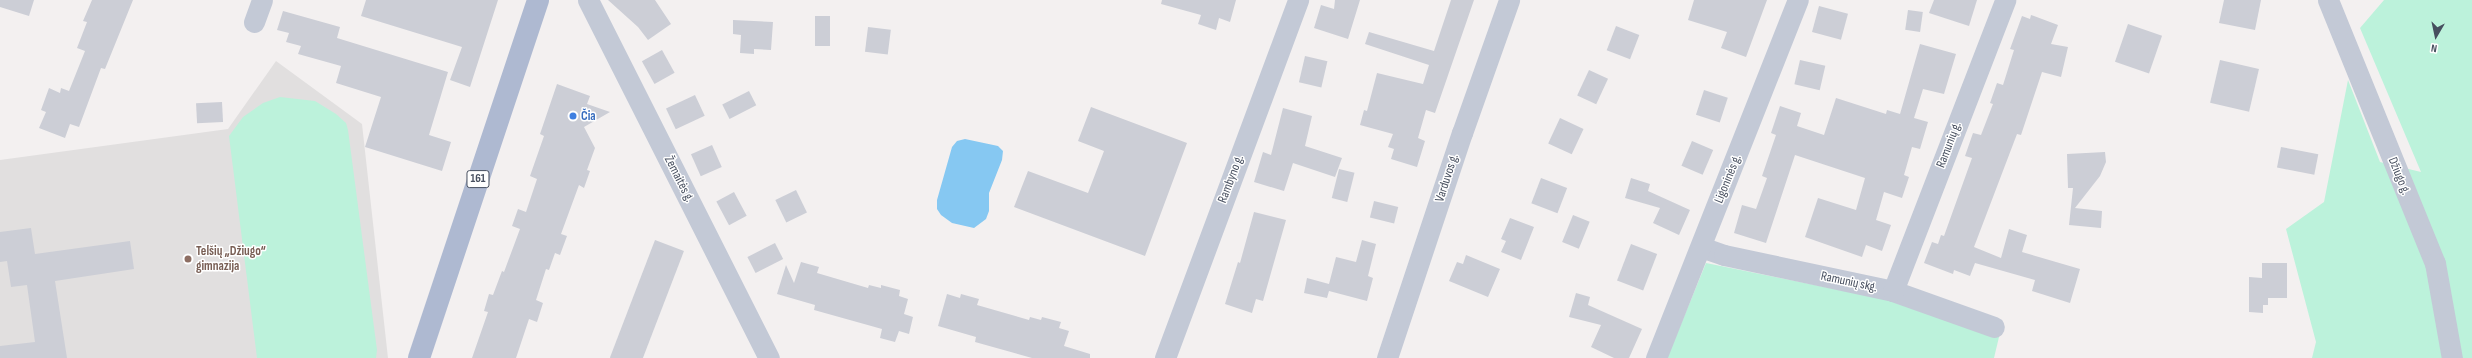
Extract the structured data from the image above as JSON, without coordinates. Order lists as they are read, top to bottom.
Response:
{
  "streets": {
    "main road": ["161"],
    "street": [
      "Ramunių g.",
      "Džiugo g.",
      "Varduvos g.",
      "Žemaitės g.",
      "Rambyno g.",
      "Ligoninės g.",
      "Ramunių skg."
    ]
  },
  "crossings": [
    ["Ramunių g.", "Ramunių skg."],
    ["Ligoninės g.", "Ramunių skg."]
  ],
  "places": ["Čia", "Telšių „Džiugo“ gimnazija"],
  "north": "bottom"
}
